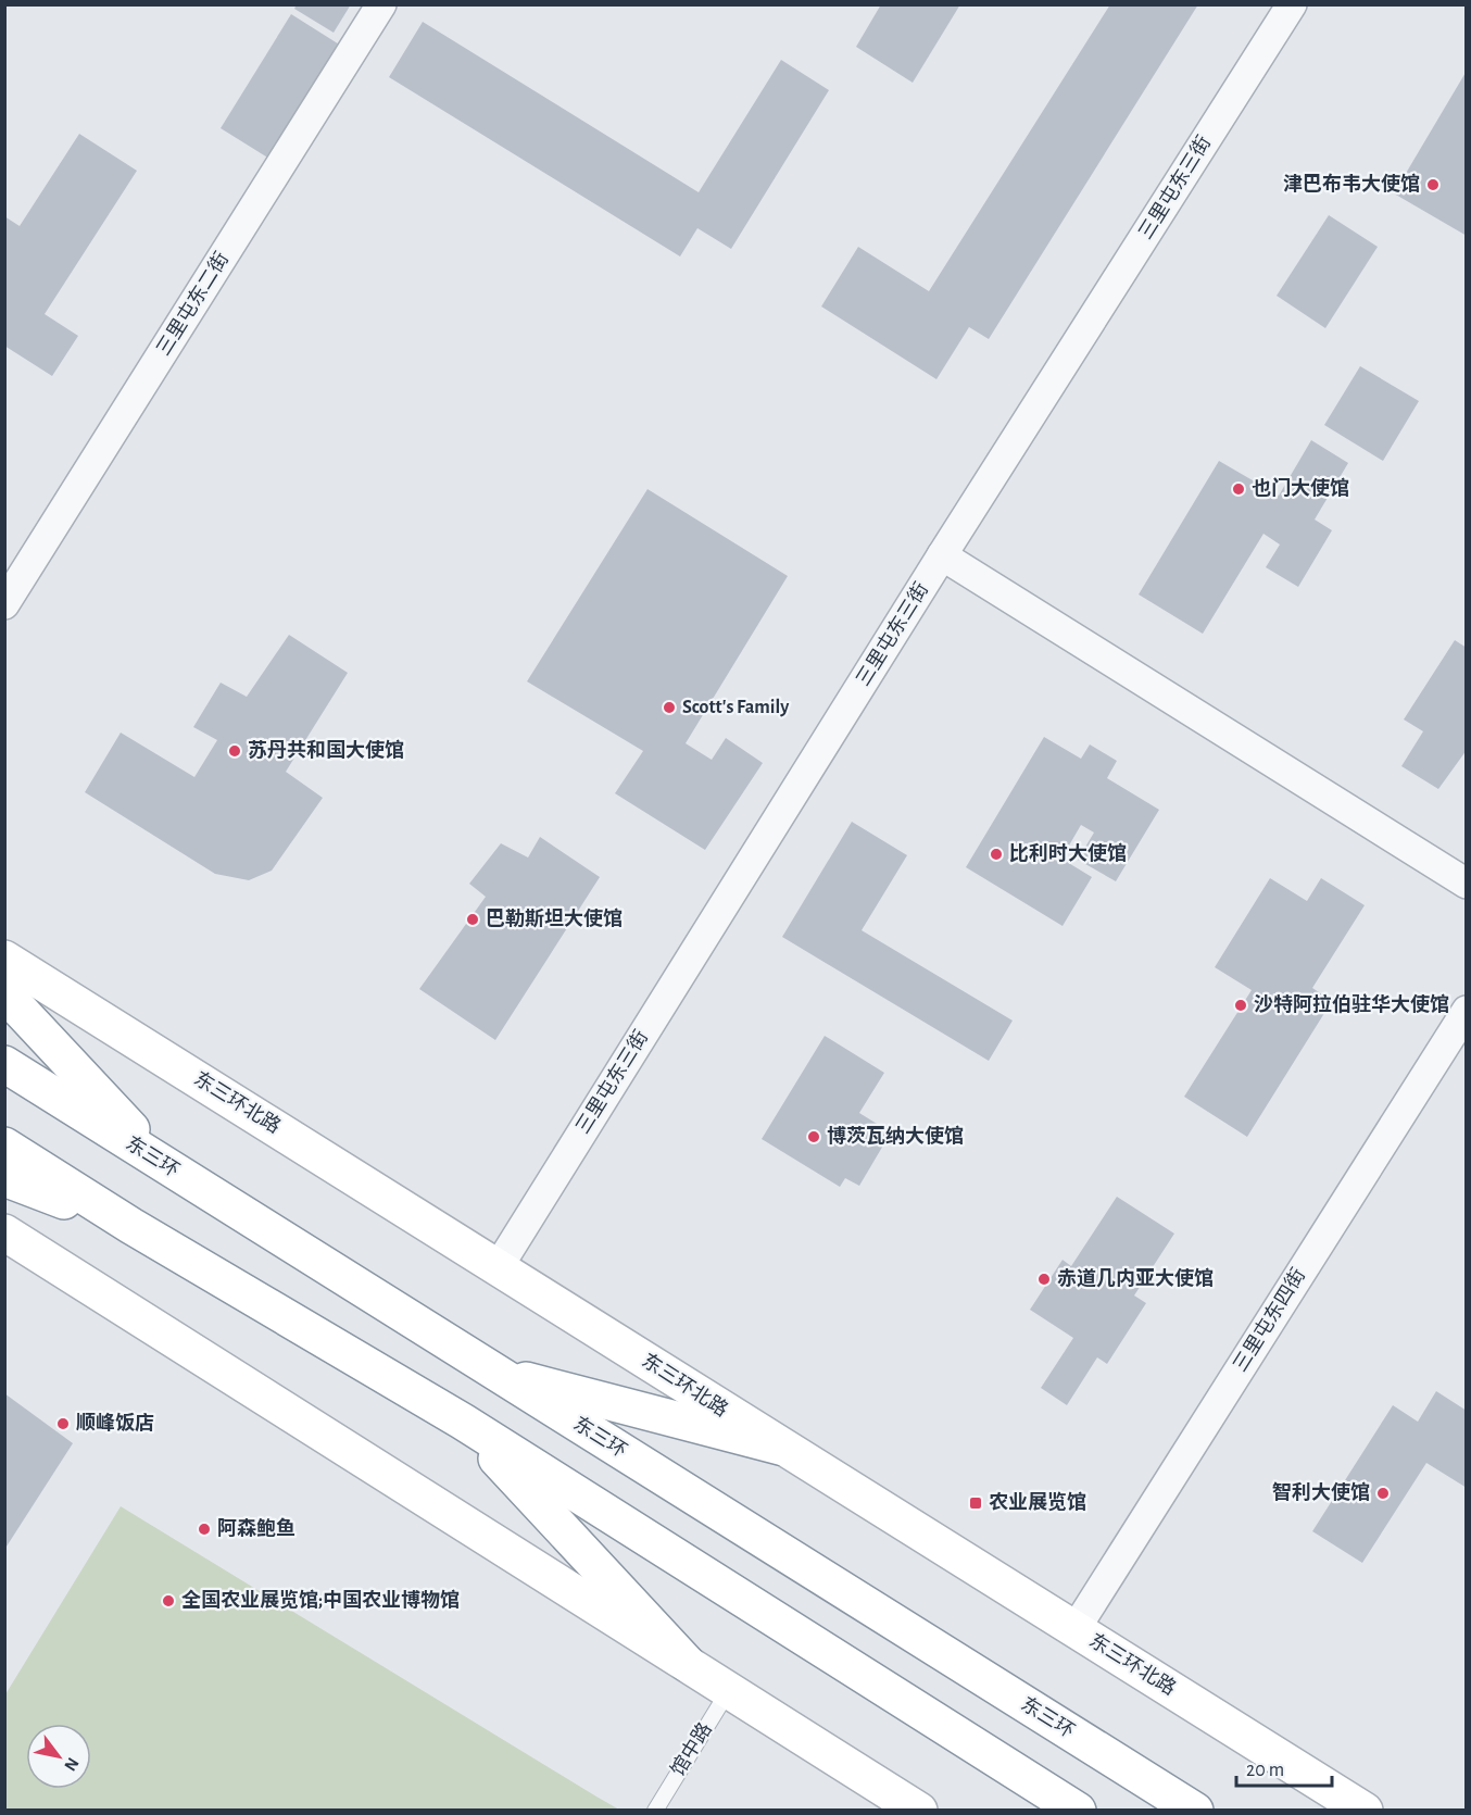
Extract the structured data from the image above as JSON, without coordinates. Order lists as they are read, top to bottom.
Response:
{
  "streets": {
    "main road": ["东三环北路", "东三环"],
    "street": ["三里屯东三街", "三里屯东二街", "三里屯东四街"],
    "lane": ["馆中路"]
  },
  "crossings": [
    ["三里屯东三街", "东三环北路"],
    ["东三环北路", "三里屯东四街"]
  ],
  "places": {
    "other": [
      "津巴布韦大使馆",
      "也门大使馆",
      "Scott's Family",
      "苏丹共和国大使馆",
      "比利时大使馆",
      "巴勒斯坦大使馆",
      "沙特阿拉伯驻华大使馆",
      "博茨瓦纳大使馆",
      "赤道几内亚大使馆",
      "顺峰饭店",
      "智利大使馆",
      "阿森鲍鱼",
      "全国农业展览馆;中国农业博物馆"
    ],
    "transit": ["农业展览馆"]
  },
  "scale_bar": "20 m",
  "north": "bottom right"
}
